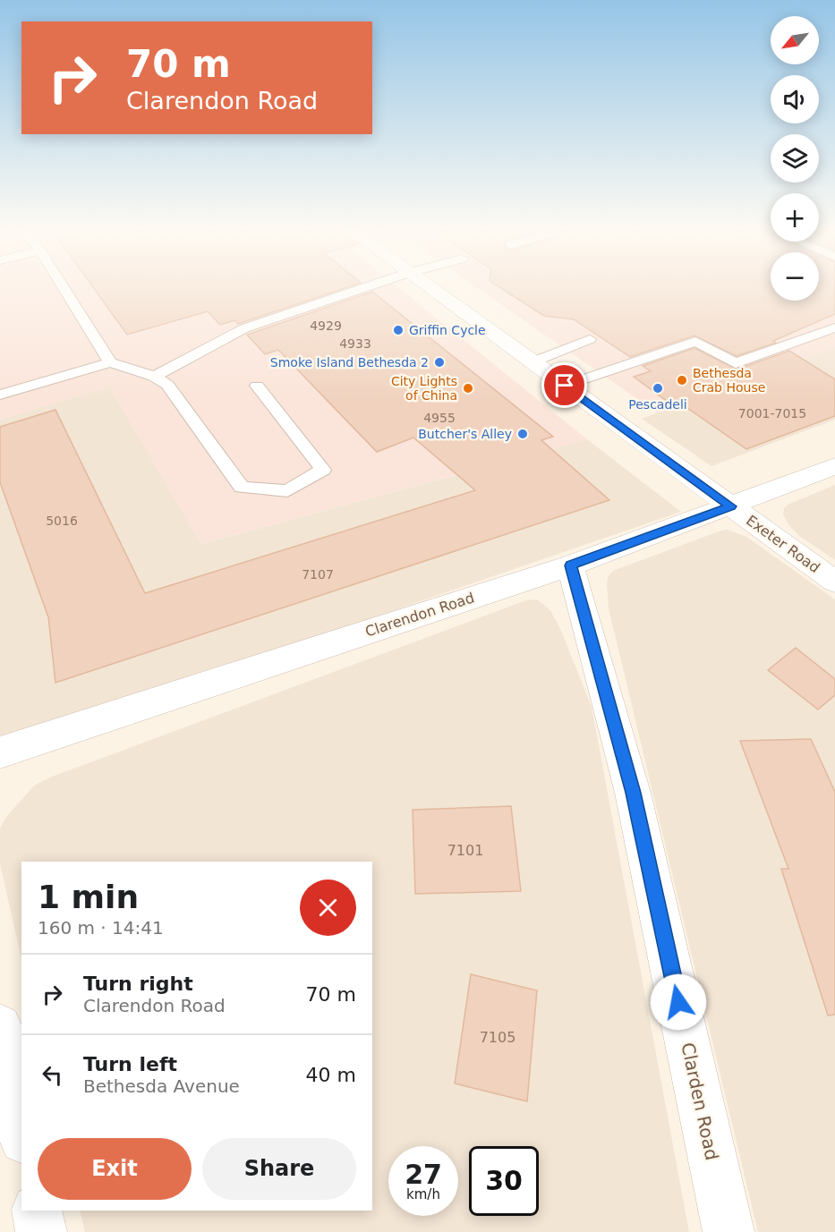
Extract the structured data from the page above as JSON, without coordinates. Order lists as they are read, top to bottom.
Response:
{
  "streets": {
    "street": ["Exeter Road", "Clarendon Road", "Clarden Road"]
  },
  "crossings": [
    ["Exeter Road", "Clarendon Road"],
    ["Clarendon Road", "Clarden Road"]
  ],
  "places": [
    "Griffin Cycle",
    "Smoke Island Bethesda 2",
    "Bethesda Crab House",
    "City Lights of China",
    "Pescadeli",
    "Butcher's Alley"
  ],
  "house_numbers": [
    "4929",
    "4933",
    "7001-7015",
    "4955",
    "5016",
    "7107",
    "7101",
    "7105"
  ],
  "north": "bottom left",
  "page": {
    "map_buttons": ["+", "−"],
    "turn": ["70 m", "Clarendon Road"],
    "heading": ["1 min", "160 m · 14:41"],
    "list": [
      {
        "name": "Turn right",
        "note": "Clarendon Road",
        "value": "70 m"
      },
      {
        "name": "Turn left",
        "note": "Bethesda Avenue",
        "value": "40 m"
      }
    ],
    "buttons": ["Exit", "Share"],
    "speed": "27 km/h",
    "limit": "30"
  }
}
